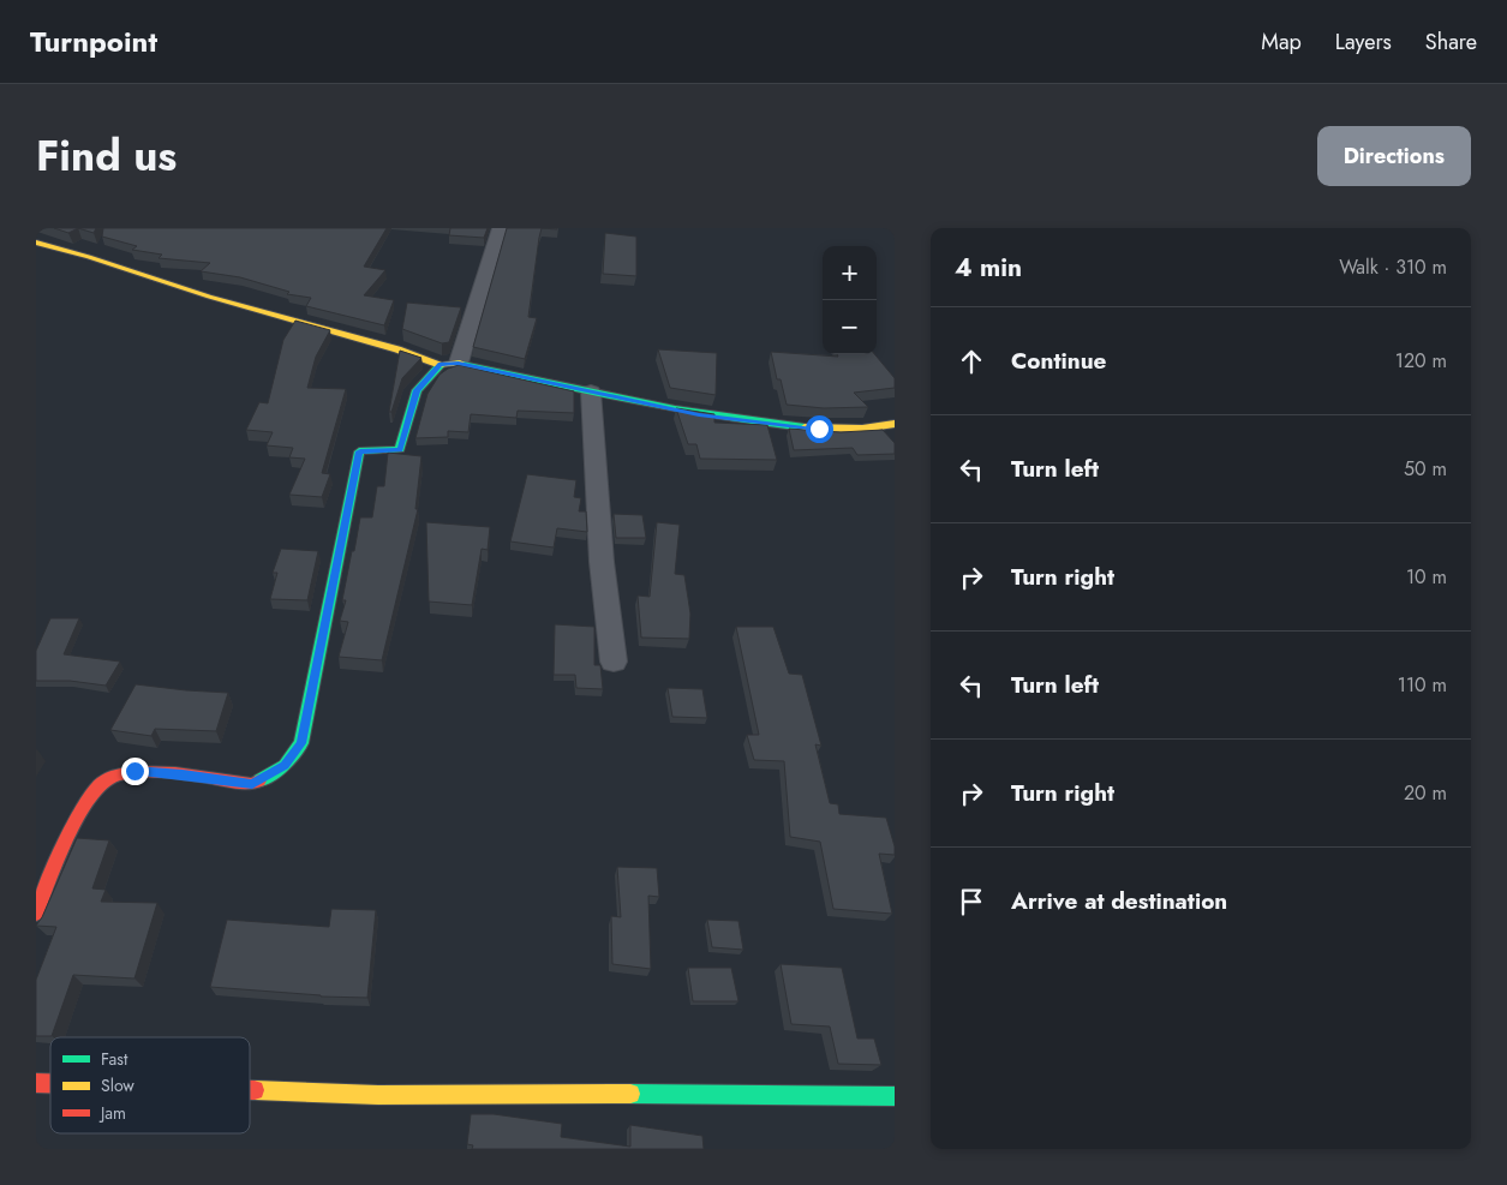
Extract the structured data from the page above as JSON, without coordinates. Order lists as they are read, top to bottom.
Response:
{
  "legend": ["Fast", "Slow", "Jam"],
  "page": {
    "header": "Turnpoint",
    "nav": ["Map", "Layers", "Share"],
    "title": "Find us",
    "buttons": "Directions",
    "heading": ["4 min", "Walk · 310 m"],
    "map_buttons": ["+", "−"],
    "list": [
      ["Continue", "120 m"],
      ["Turn left", "50 m"],
      ["Turn right", "10 m"],
      ["Turn left", "110 m"],
      ["Turn right", "20 m"],
      "Arrive at destination"
    ]
  }
}
